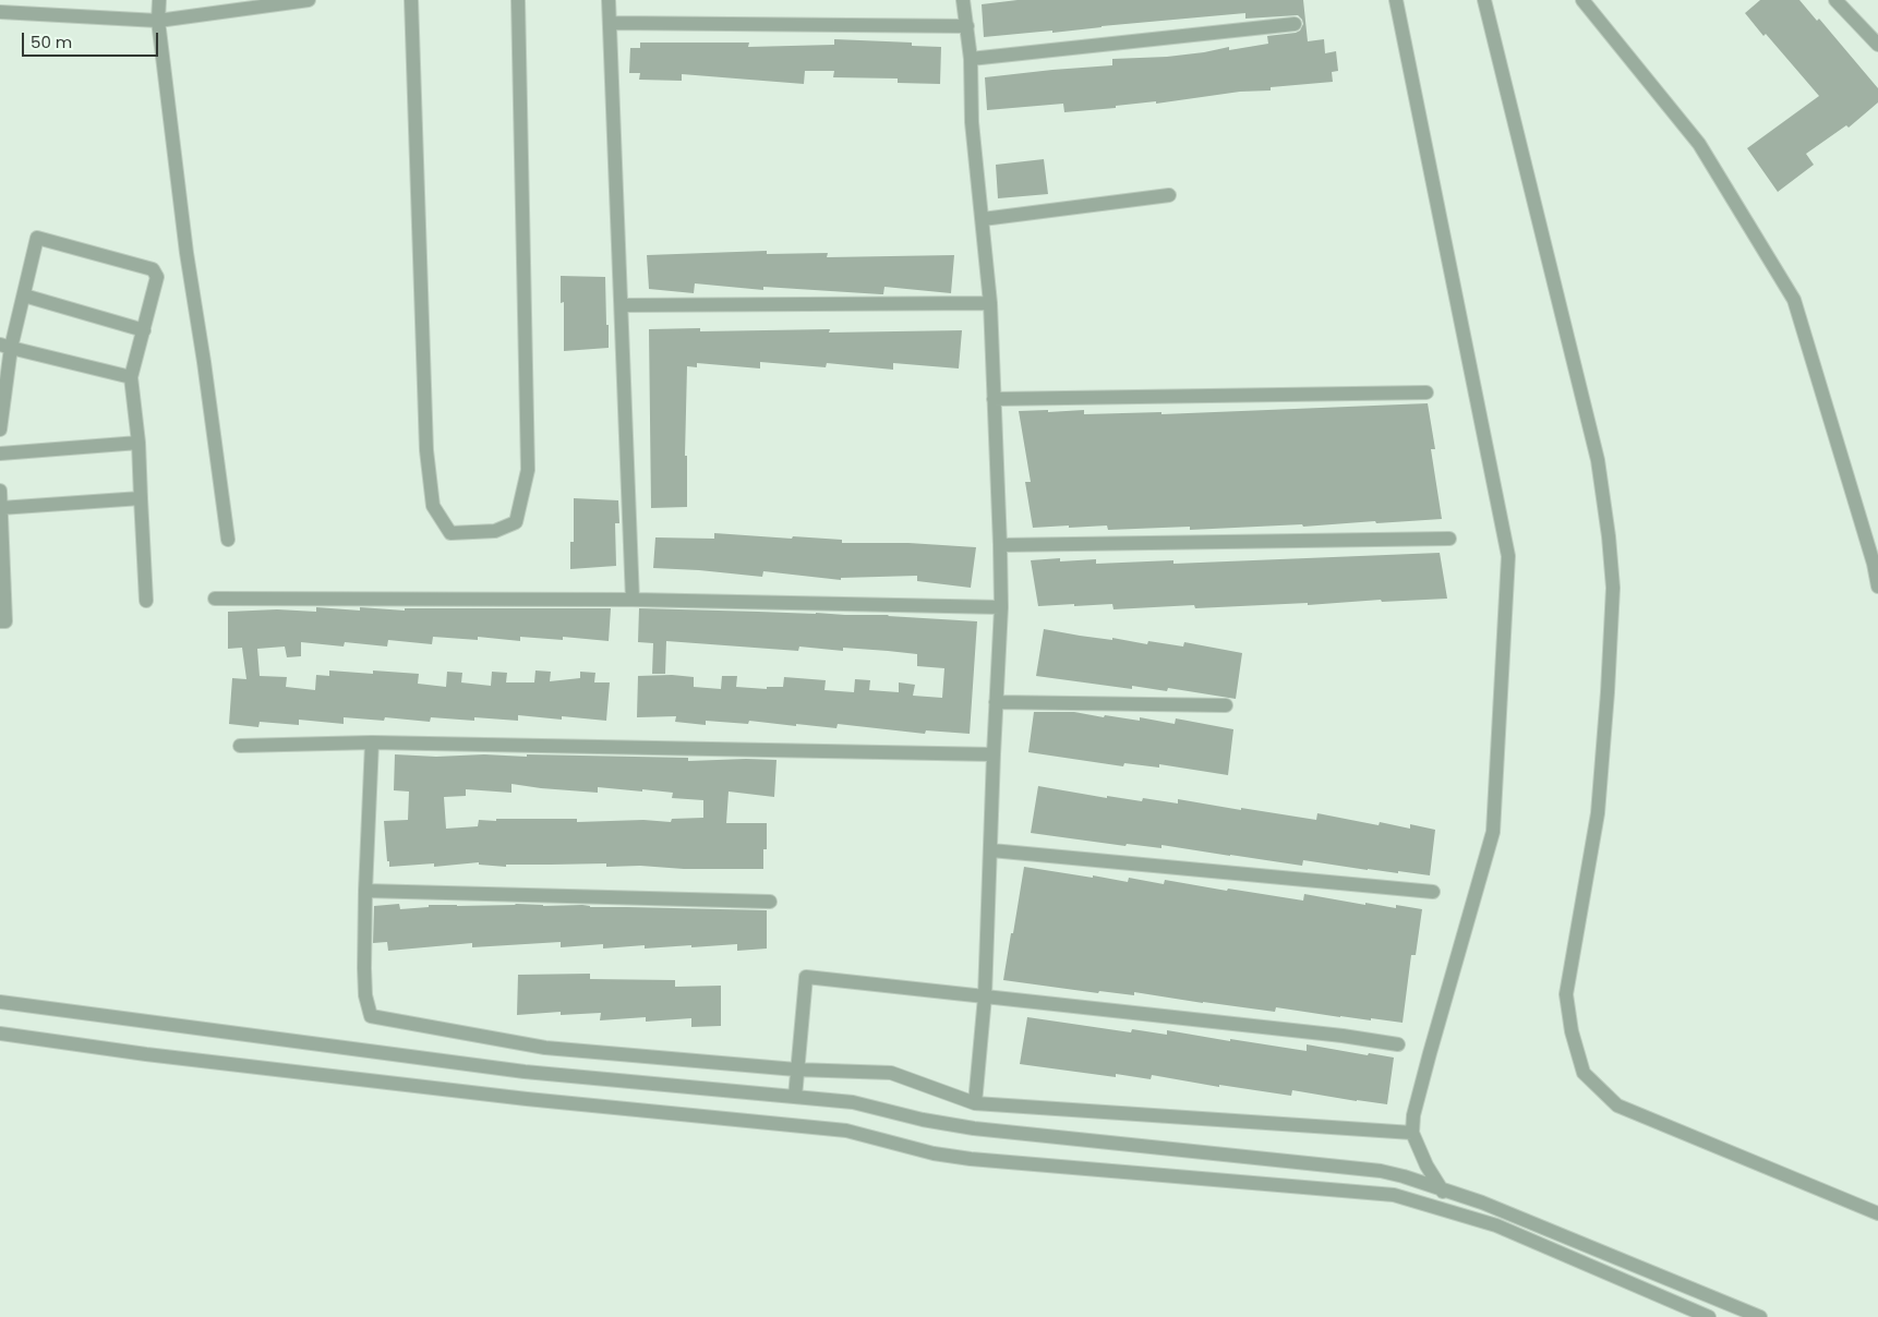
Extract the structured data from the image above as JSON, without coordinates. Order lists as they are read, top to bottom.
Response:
{
  "scale_bar": "50 m"
}
